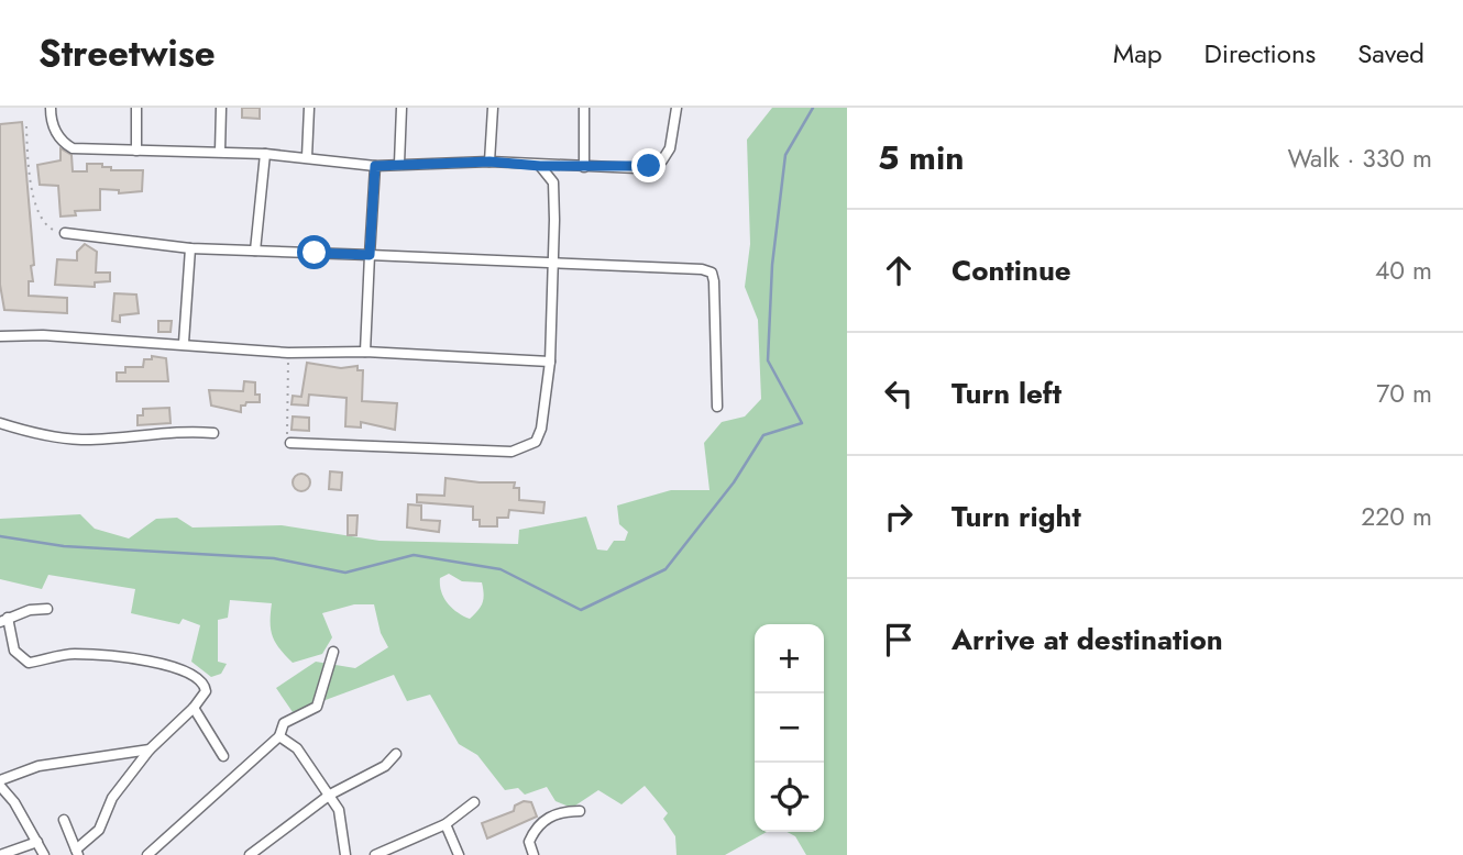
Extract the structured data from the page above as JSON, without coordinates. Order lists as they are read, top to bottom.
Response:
{
  "page": {
    "header": "Streetwise",
    "nav": ["Map", "Directions", "Saved"],
    "heading": ["5 min", "Walk · 330 m"],
    "list": [
      ["Continue", "40 m"],
      ["Turn left", "70 m"],
      ["Turn right", "220 m"],
      "Arrive at destination"
    ],
    "map_buttons": ["+", "−"]
  }
}
